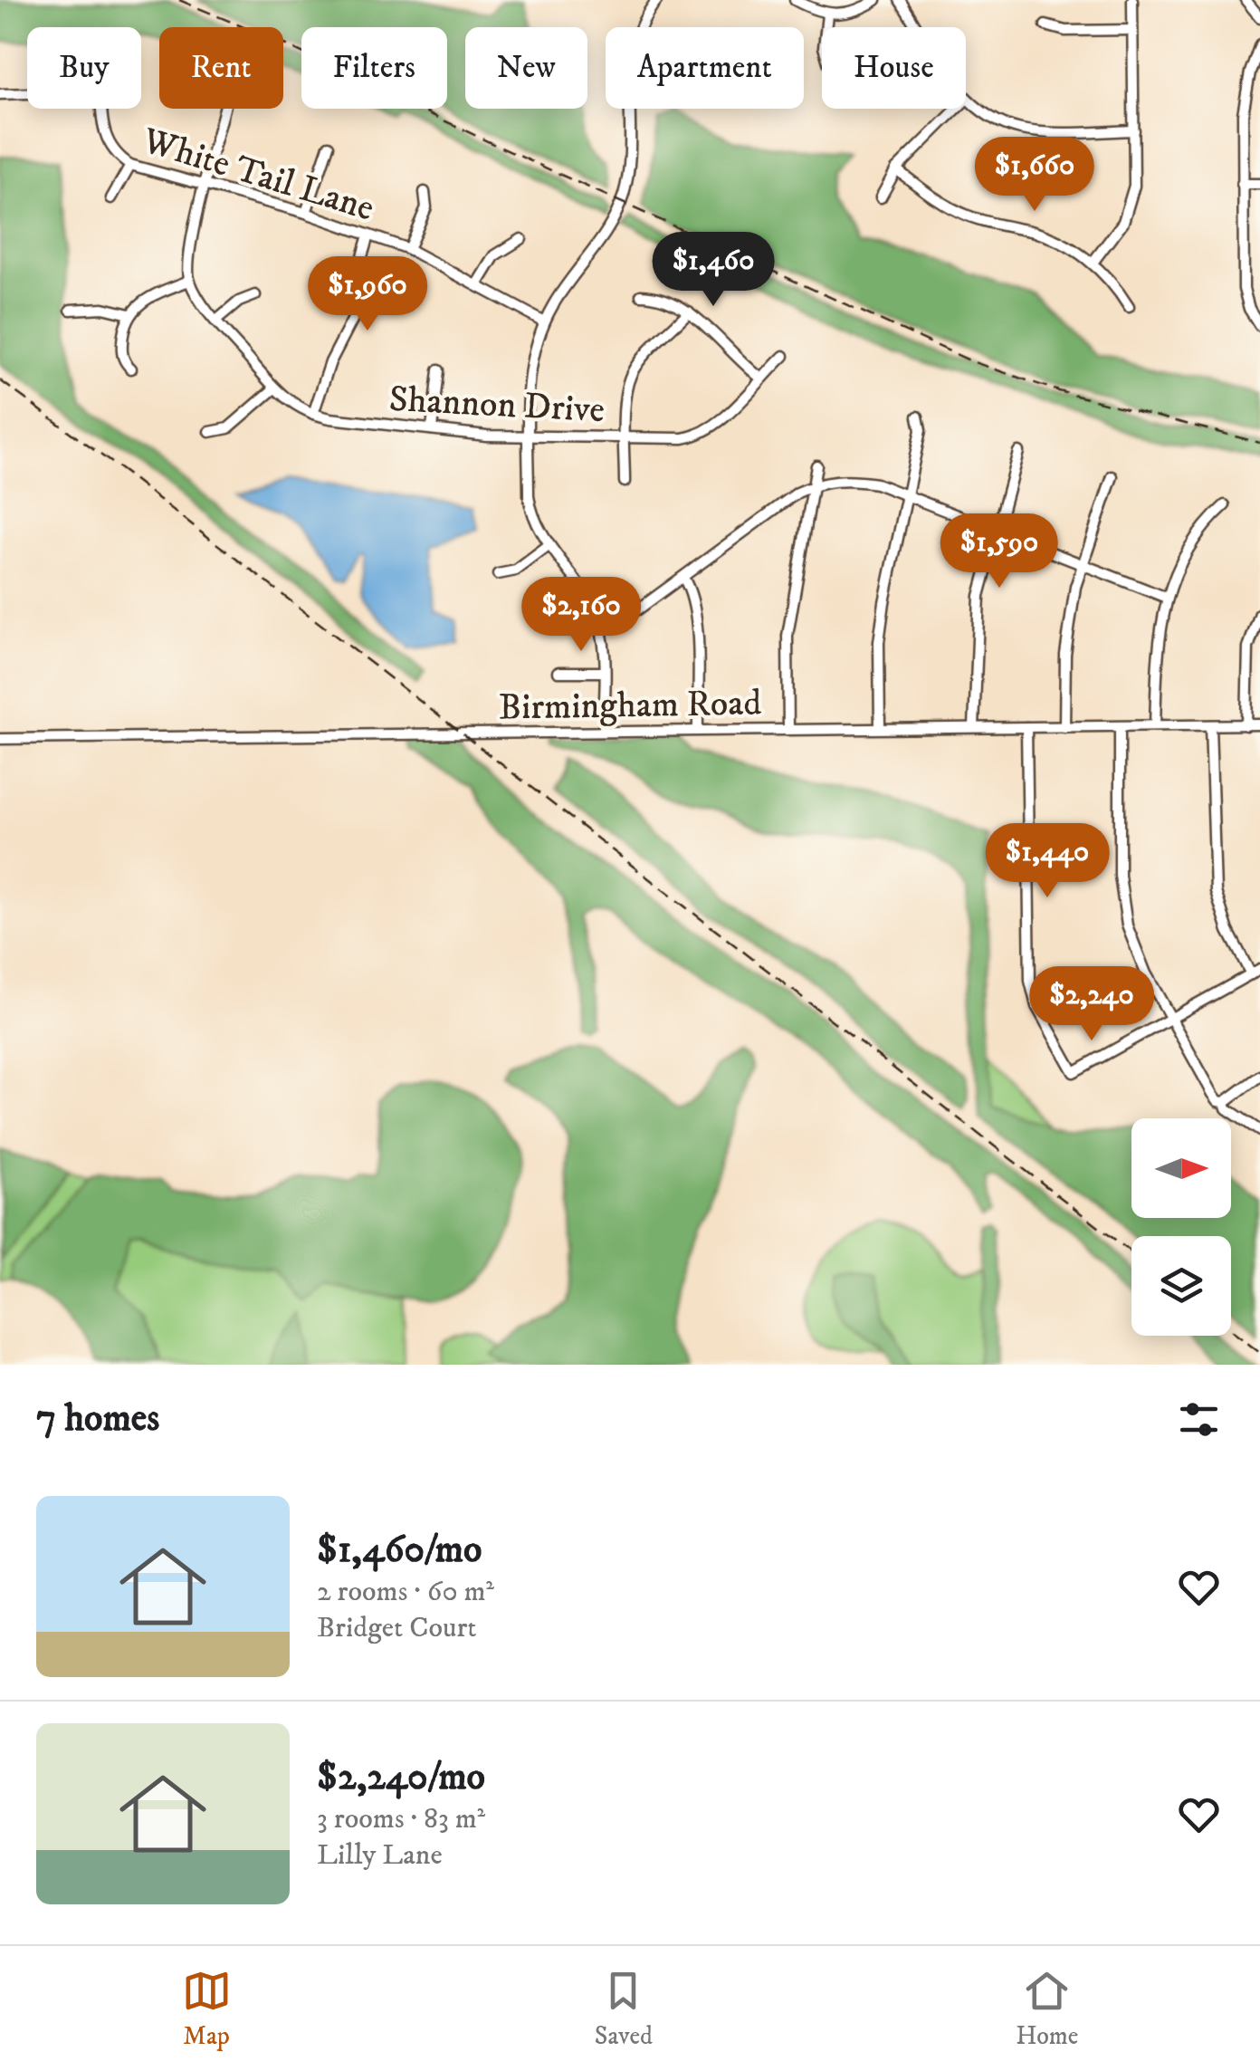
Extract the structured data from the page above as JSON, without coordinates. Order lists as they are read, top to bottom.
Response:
{
  "streets": {
    "street": ["White Tail Lane", "Shannon Drive", "Birmingham Road"]
  },
  "north": "right",
  "page": {
    "chip": [
      "Buy",
      "Rent",
      "Filters",
      "New",
      "Apartment",
      "House"
    ],
    "price": [
      "$1,660",
      "$1,460",
      "$1,960",
      "$1,590",
      "$2,160",
      "$1,440",
      "$2,240"
    ],
    "heading": "7 homes",
    "list": [
      {
        "name": "$1,460/mo",
        "note": "2 rooms · 60 m² · Bridget Court"
      },
      {
        "name": "$2,240/mo",
        "note": "3 rooms · 83 m² · Lilly Lane"
      }
    ],
    "tabs": ["Map", "Saved", "Home"]
  }
}
